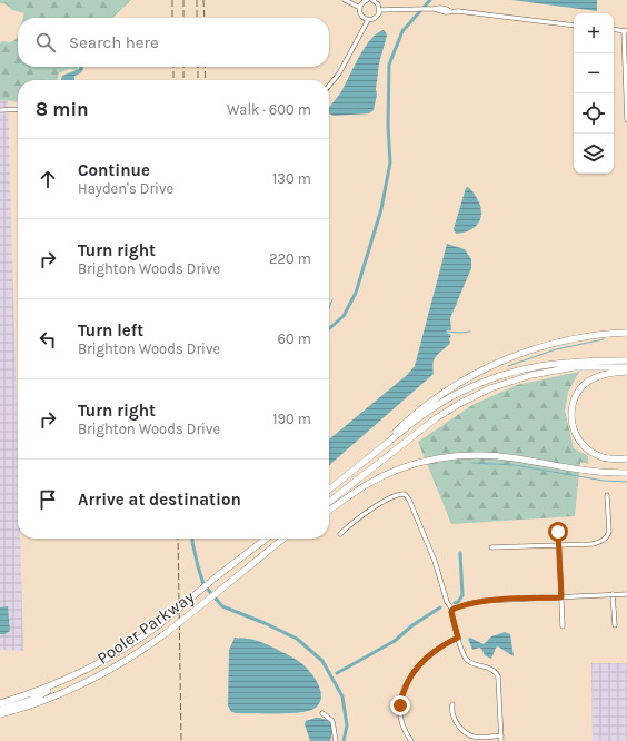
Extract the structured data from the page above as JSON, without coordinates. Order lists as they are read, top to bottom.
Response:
{
  "streets": {
    "main road": ["Pooler Parkway"]
  },
  "page": {
    "map_buttons": ["+", "−"],
    "search": "Search here",
    "heading": ["8 min", "Walk · 600 m"],
    "list": [
      ["Continue", "Hayden's Drive", "130 m"],
      ["Turn right", "Brighton Woods Drive", "220 m"],
      ["Turn left", "Brighton Woods Drive", "60 m"],
      ["Turn right", "Brighton Woods Drive", "190 m"],
      "Arrive at destination"
    ]
  }
}
